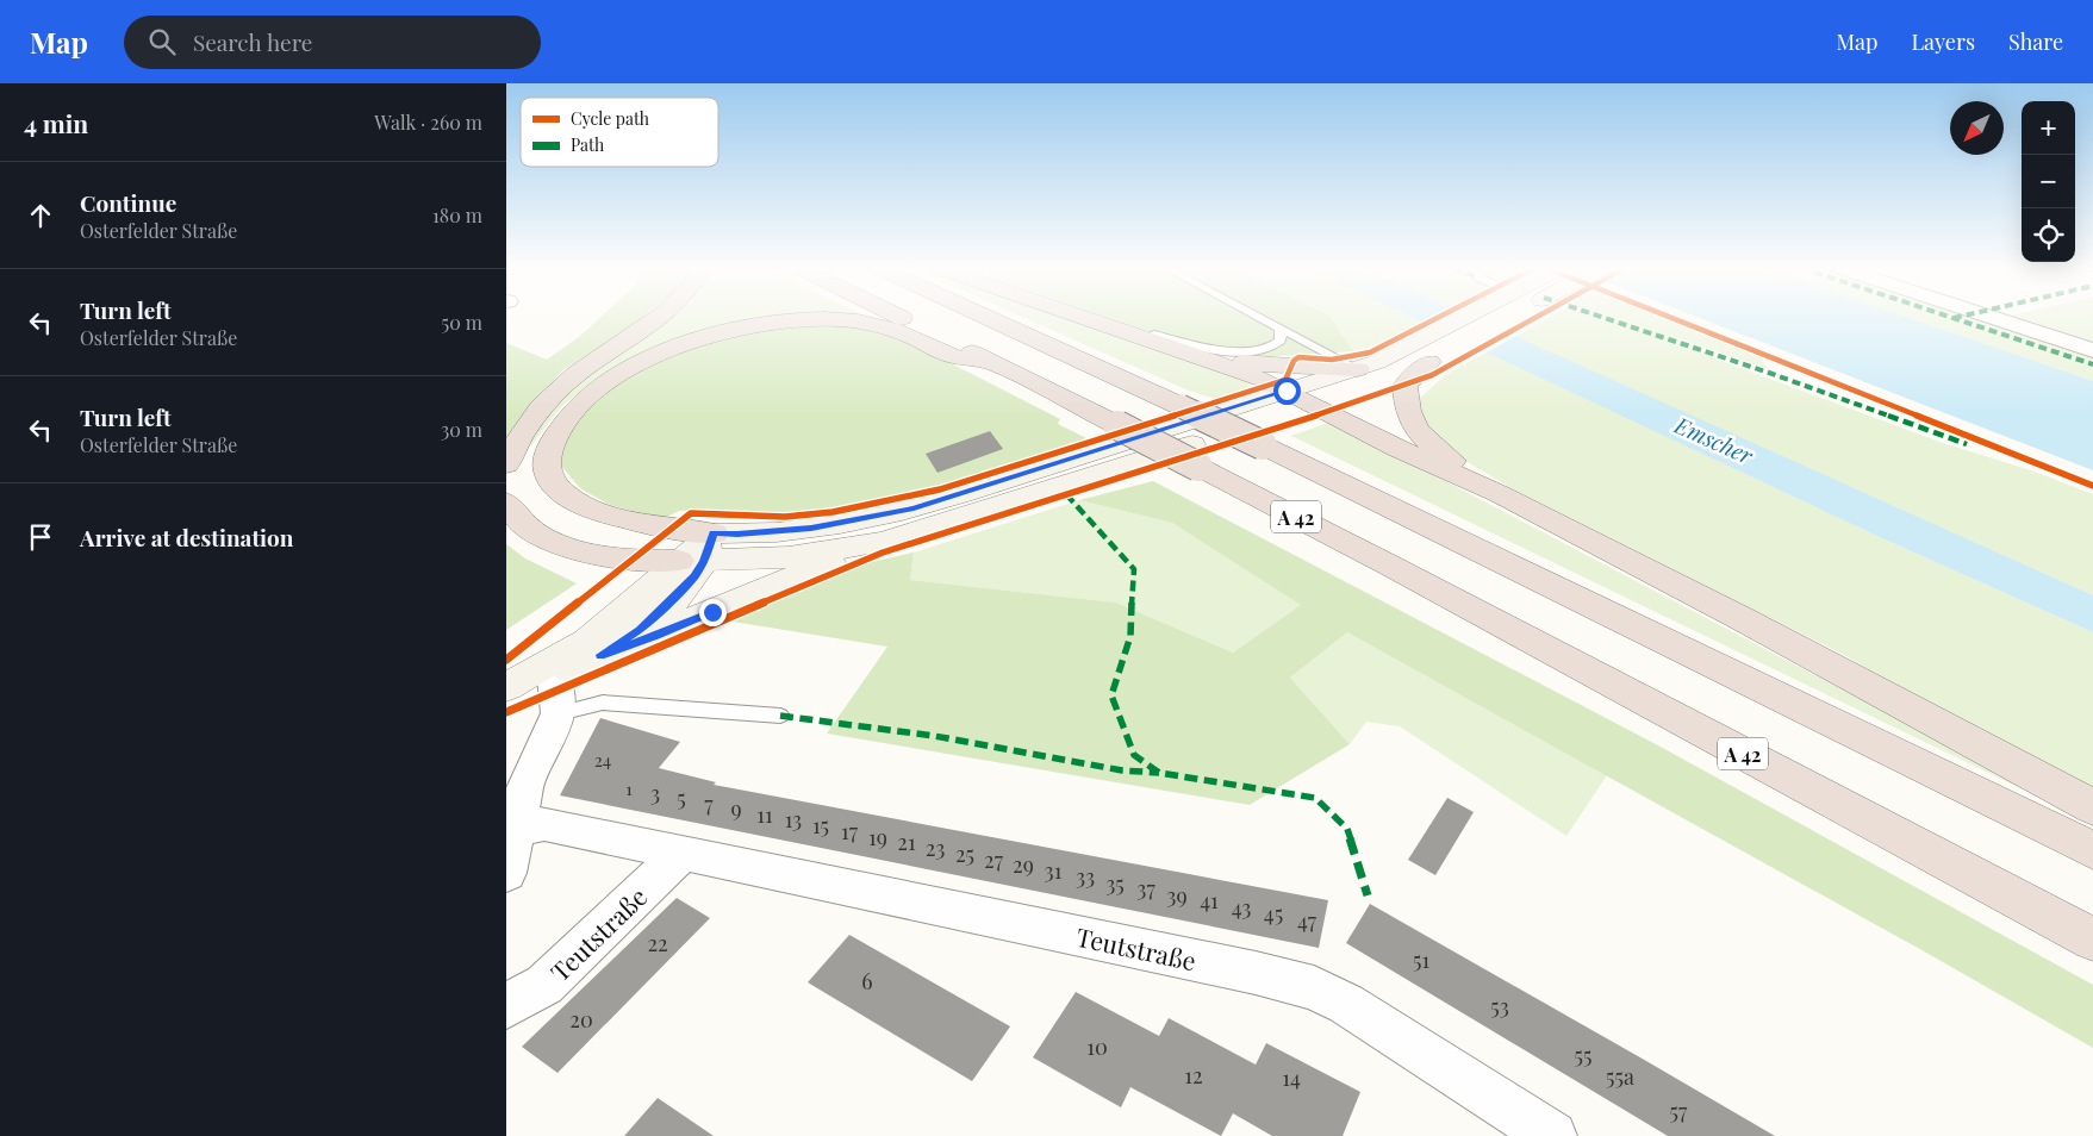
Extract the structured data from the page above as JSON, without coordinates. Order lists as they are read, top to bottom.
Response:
{
  "streets": {
    "highway": ["A 42"],
    "street": ["Teutstraße"]
  },
  "water": ["Emscher"],
  "house_numbers": [
    "24",
    "1",
    "3",
    "5",
    "7",
    "9",
    "11",
    "13",
    "15",
    "17",
    "19",
    "21",
    "23",
    "25",
    "27",
    "29",
    "31",
    "33",
    "35",
    "37",
    "39",
    "41",
    "43",
    "45",
    "47",
    "22",
    "51",
    "6",
    "53",
    "20",
    "10",
    "55",
    "12",
    "55a",
    "14",
    "57"
  ],
  "legend": ["Cycle path", "Path"],
  "north": "bottom left",
  "page": {
    "header": "Map",
    "search": "Search here",
    "nav": ["Map", "Layers", "Share"],
    "heading": ["4 min", "Walk · 260 m"],
    "map_buttons": ["+", "−"],
    "list": [
      ["Continue", "Osterfelder Straße", "180 m"],
      ["Turn left", "Osterfelder Straße", "50 m"],
      ["Turn left", "Osterfelder Straße", "30 m"],
      "Arrive at destination"
    ]
  }
}
